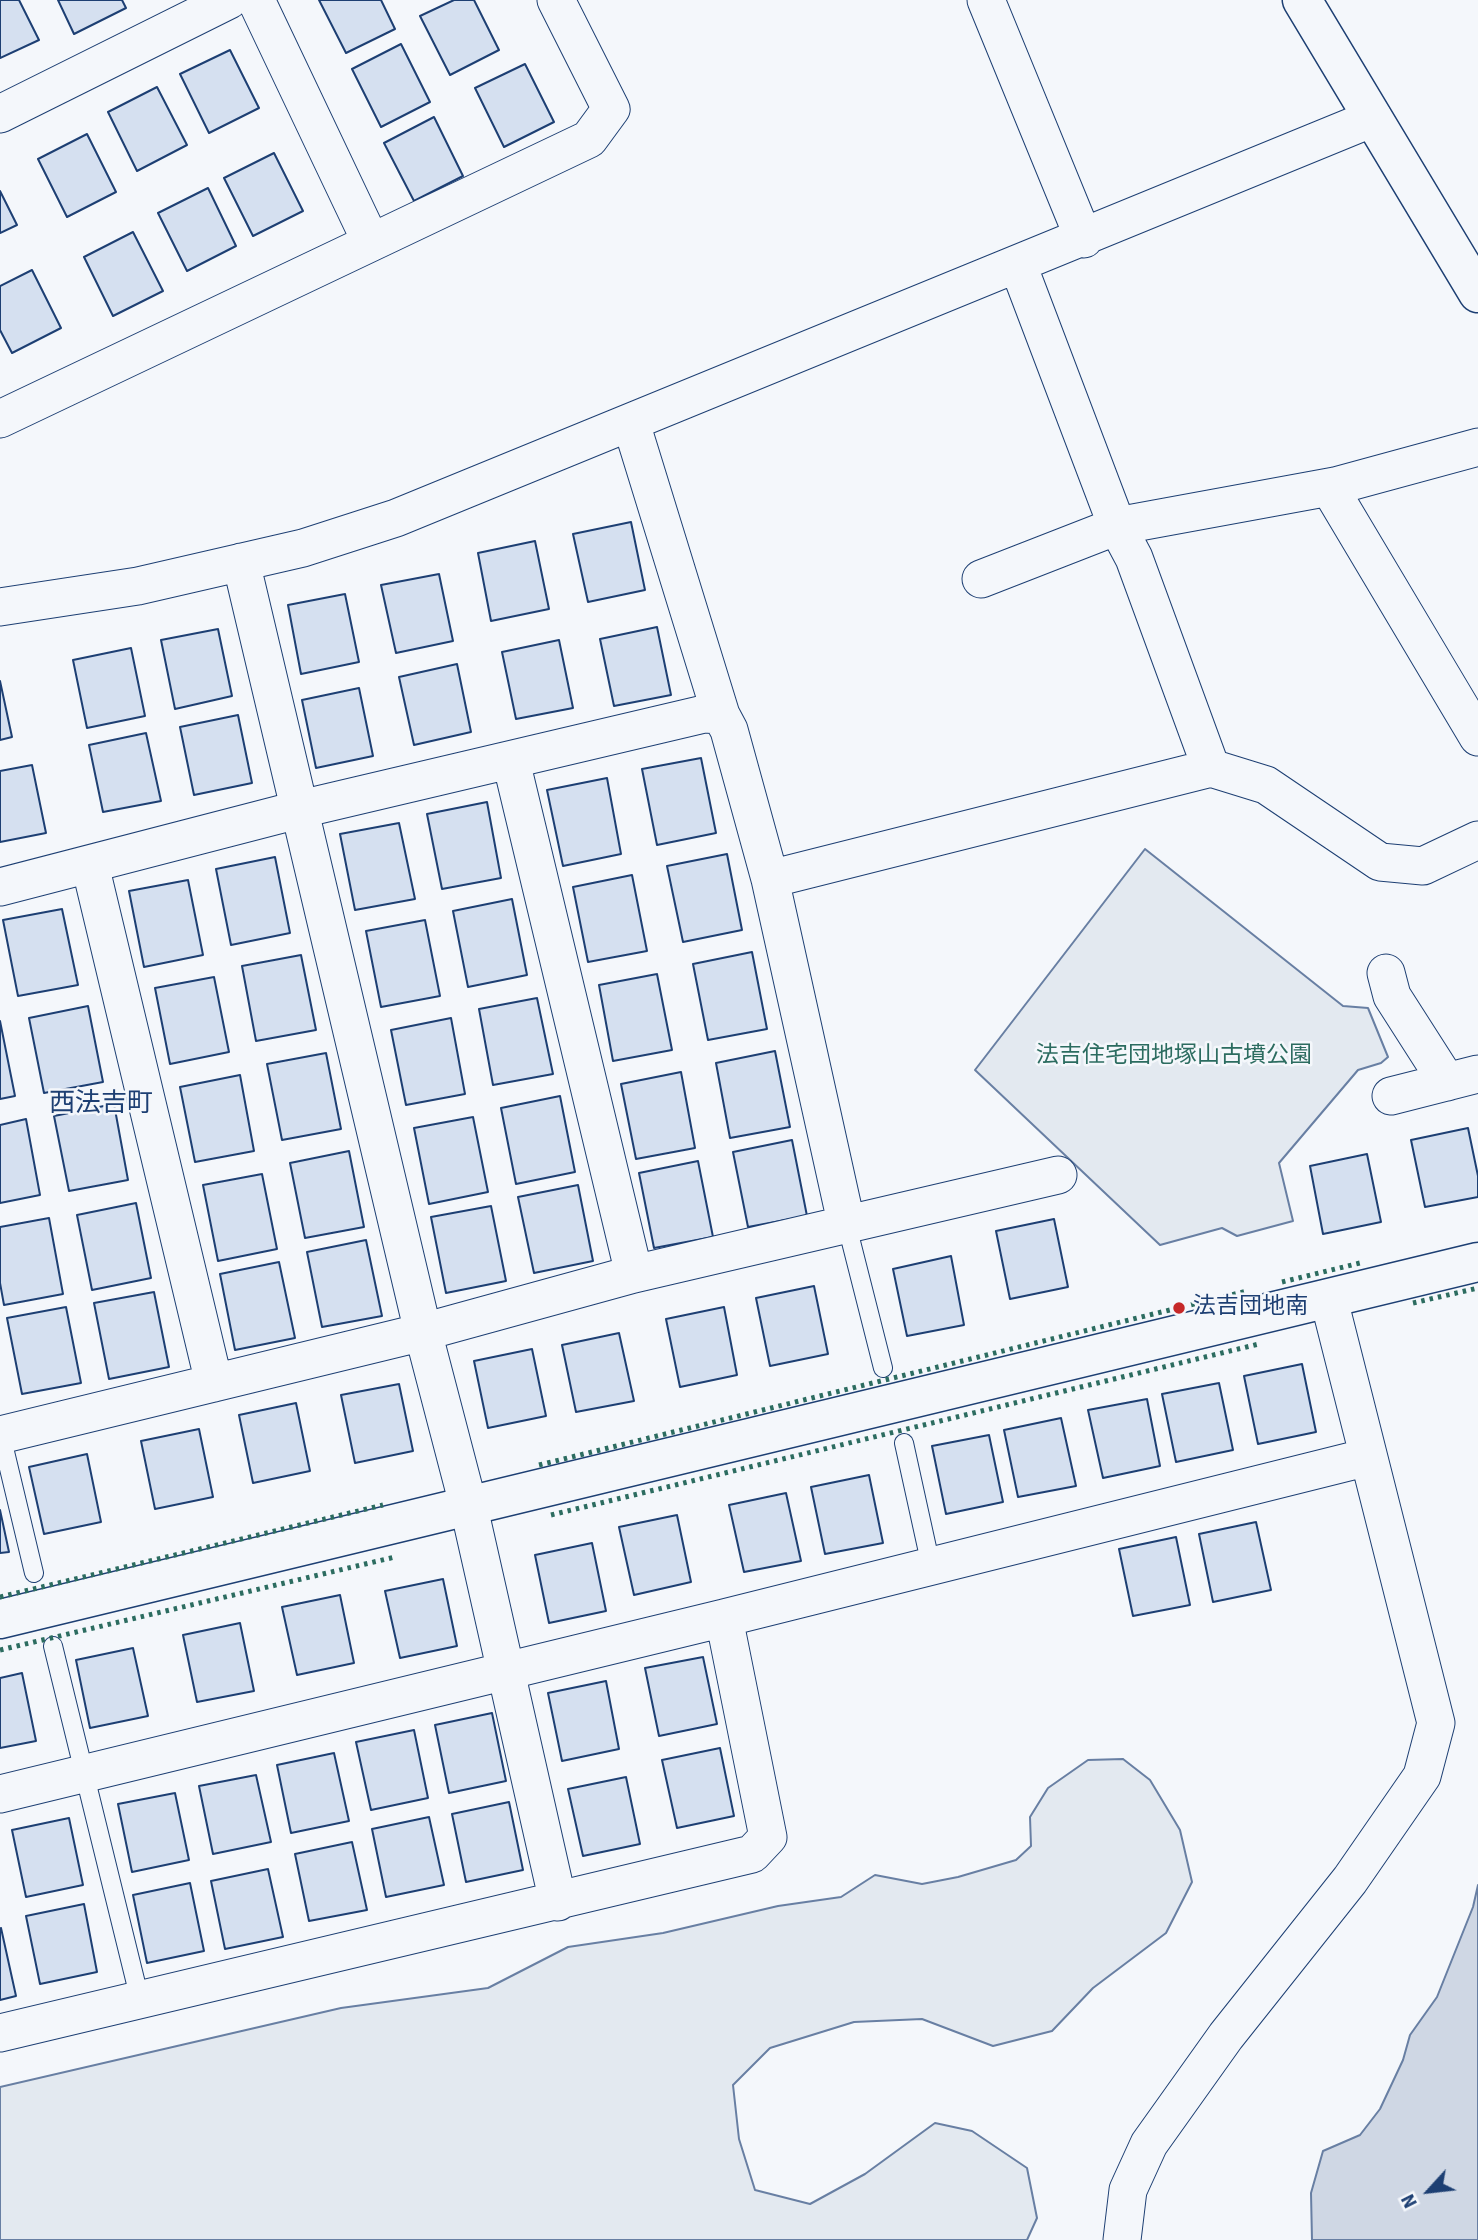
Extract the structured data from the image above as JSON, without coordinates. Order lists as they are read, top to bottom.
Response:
{
  "districts": ["西法吉町"],
  "parks": ["法吉住宅団地塚山古墳公園"],
  "places": ["法吉団地南"],
  "north": "bottom left"
}
